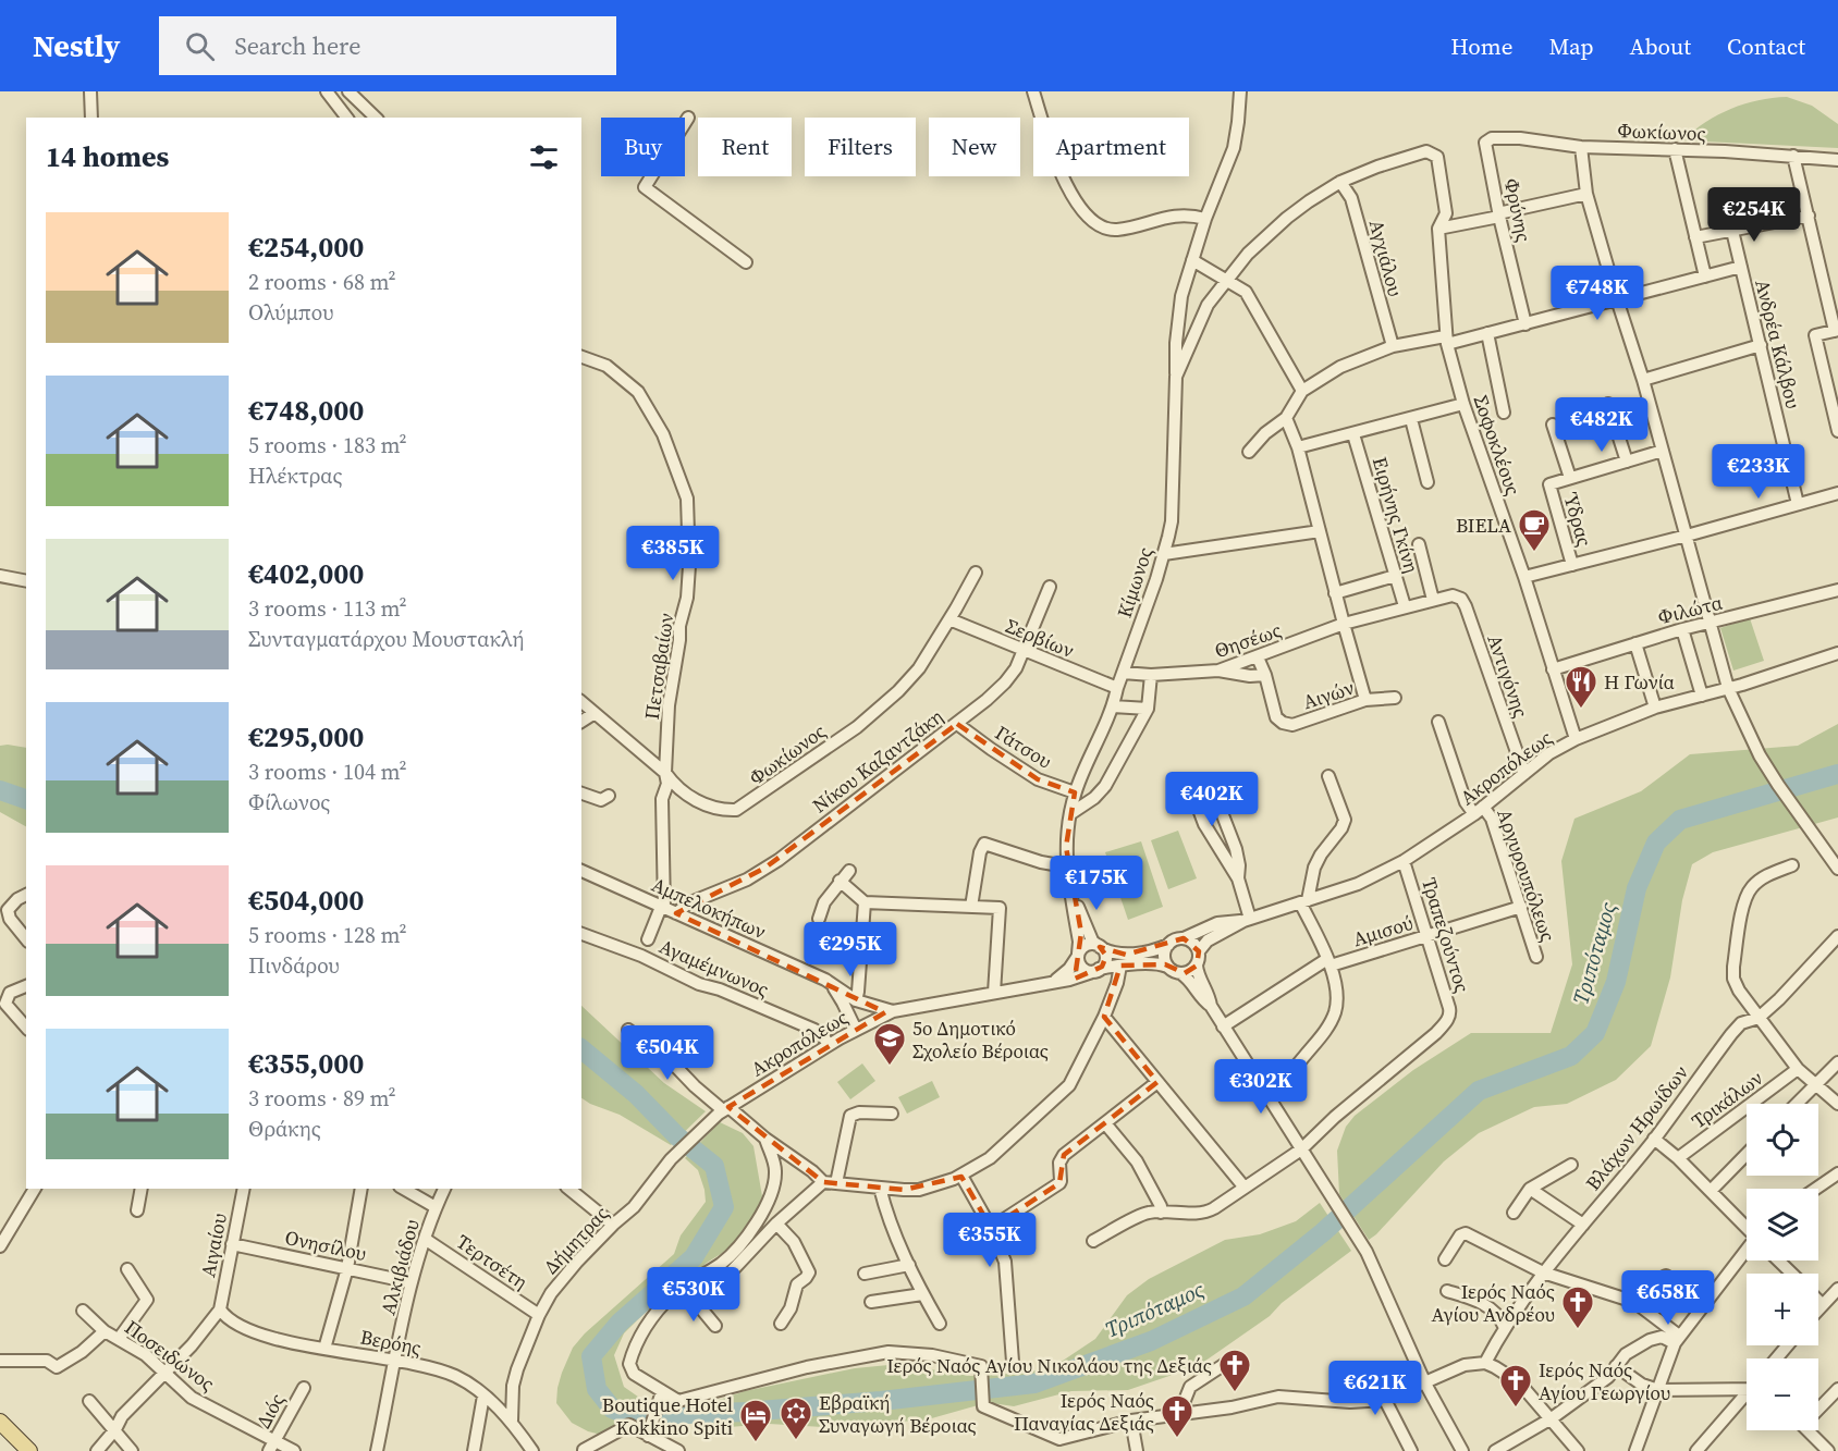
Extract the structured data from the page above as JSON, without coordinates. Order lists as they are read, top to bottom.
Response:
{
  "streets": {
    "street": [
      "Φωκίωνος",
      "Φρύνης",
      "Αγχιάλου",
      "Ανδρέα Κάλβου",
      "Σοφοκλέους",
      "Ειρήνης Γκίνη",
      "Ύδρας",
      "Κίμωνος",
      "Φιλώτα",
      "Σερβίων",
      "Θησέως",
      "Πετσαβαίων",
      "Αντιγόνης",
      "Αιγών",
      "Γάτσου",
      "Νίκου Καζαντζάκη",
      "Ακροπόλεως",
      "Αργυρουπόλεως",
      "Αμπελοκήπων",
      "Αμισού",
      "Τραπεζούντος",
      "Αγαμέμνωνος",
      "Τρικάλων",
      "Βλάχων Ηρωίδων",
      "Δήμητρας",
      "Αιγαίου",
      "Ονησίλου",
      "Τερτσέτη",
      "Αλκιβιάδου",
      "Βερόης",
      "Ποσειδώνος",
      "Διός"
    ]
  },
  "crossings": [
    ["Φωκίωνος", "Φρύνης"],
    ["Φωκίωνος", "Σερβίων"],
    ["Φωκίωνος", "Πετσαβαίων"],
    ["Αγχιάλου", "Σοφοκλέους"],
    ["Σοφοκλέους", "Φιλώτα"],
    ["Σοφοκλέους", "Ακροπόλεως"],
    ["Ειρήνης Γκίνη", "Θησέως"],
    ["Κίμωνος", "Σερβίων"],
    ["Κίμωνος", "Θησέως"],
    ["Κίμωνος", "Γάτσου"],
    ["Κίμωνος", "Ακροπόλεως"],
    ["Σερβίων", "Νίκου Καζαντζάκη"],
    ["Θησέως", "Αντιγόνης"],
    ["Πετσαβαίων", "Αμπελοκήπων"],
    ["Αντιγόνης", "Ακροπόλεως"],
    ["Γάτσου", "Νίκου Καζαντζάκη"],
    ["Νίκου Καζαντζάκη", "Αμπελοκήπων"],
    ["Ακροπόλεως", "Αργυρουπόλεως"],
    ["Ακροπόλεως", "Αμπελοκήπων"],
    ["Ακροπόλεως", "Τραπεζούντος"],
    ["Ακροπόλεως", "Αγαμέμνωνος"],
    ["Ακροπόλεως", "Δήμητρας"],
    ["Αργυρουπόλεως", "Αμισού"],
    ["Αμισού", "Τραπεζούντος"],
    ["Δήμητρας", "Τερτσέτη"],
    ["Δήμητρας", "Βερόης"],
    ["Αιγαίου", "Ονησίλου"],
    ["Αιγαίου", "Βερόης"],
    ["Ονησίλου", "Αλκιβιάδου"],
    ["Τερτσέτη", "Αλκιβιάδου"],
    ["Αλκιβιάδου", "Βερόης"],
    ["Ποσειδώνος", "Διός"]
  ],
  "water": ["Τριπόταμος"],
  "places": {
    "cafe": ["BIELA"],
    "restaurant": ["Η Γωνία"],
    "school or university": ["5ο Δημοτικό Σχολείο Βέροιας"],
    "church": [
      "Ιερός Ναός Αγίου Ανδρέου",
      "Ιερός Ναός Αγίου Νικολάου της Δεξιάς",
      "Ιερός Ναός Αγίου Γεωργίου",
      "Ιερός Ναός Παναγίας Δεξιάς"
    ],
    "synagogue": ["Εβραϊκή Συναγωγή Βέροιας"],
    "hotel": ["Boutique Hotel Kokkino Spiti"]
  },
  "page": {
    "header": "Nestly",
    "search": "Search here",
    "nav": [
      "Home",
      "Map",
      "About",
      "Contact"
    ],
    "chip": [
      "Buy",
      "Rent",
      "Filters",
      "New",
      "Apartment"
    ],
    "heading": "14 homes",
    "price": [
      "€254K",
      "€748K",
      "€482K",
      "€233K",
      "€385K",
      "€402K",
      "€175K",
      "€295K",
      "€504K",
      "€302K",
      "€355K",
      "€530K",
      "€658K",
      "€621K"
    ],
    "list": [
      {
        "name": "€254,000",
        "note": "2 rooms · 68 m² · Ολύμπου"
      },
      {
        "name": "€748,000",
        "note": "5 rooms · 183 m² · Ηλέκτρας"
      },
      {
        "name": "€402,000",
        "note": "3 rooms · 113 m² · Συνταγματάρχου Μουστακλή"
      },
      {
        "name": "€295,000",
        "note": "3 rooms · 104 m² · Φίλωνος"
      },
      {
        "name": "€504,000",
        "note": "5 rooms · 128 m² · Πινδάρου"
      },
      {
        "name": "€355,000",
        "note": "3 rooms · 89 m² · Θράκης"
      }
    ],
    "map_buttons": ["+", "−"]
  }
}
